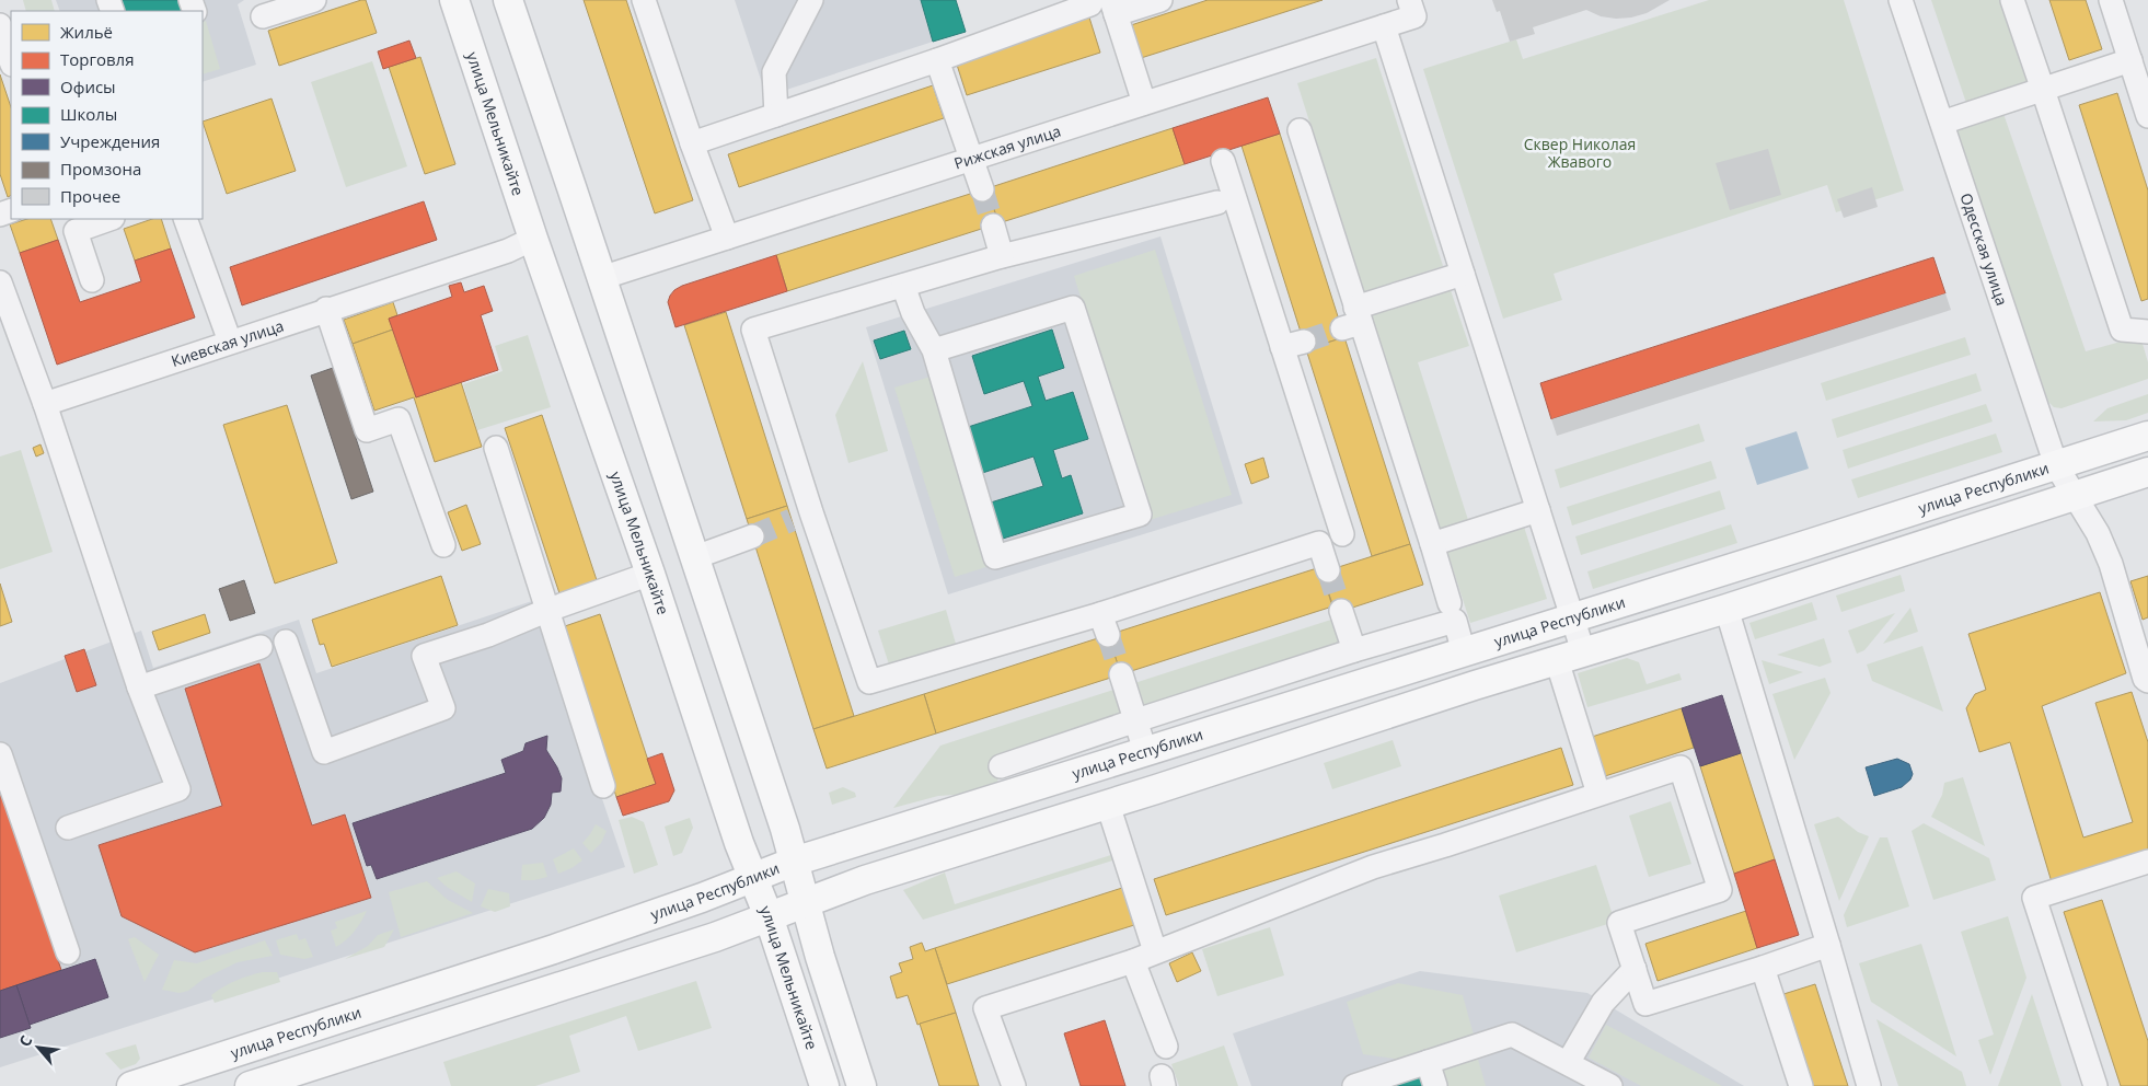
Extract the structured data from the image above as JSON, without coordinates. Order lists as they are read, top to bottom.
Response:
{
  "streets": {
    "main road": ["улица Мельникайте", "улица Республики"],
    "street": ["Рижская улица", "Одесская улица", "Киевская улица"]
  },
  "crossings": [
    ["улица Мельникайте", "Киевская улица"],
    ["улица Мельникайте", "улица Республики"],
    ["Одесская улица", "улица Республики"]
  ],
  "parks": ["Сквер Николая Жвавого"],
  "legend": [
    "Жильё",
    "Торговля",
    "Офисы",
    "Школы",
    "Учреждения",
    "Промзона",
    "Прочее"
  ],
  "north": "top left"
}
